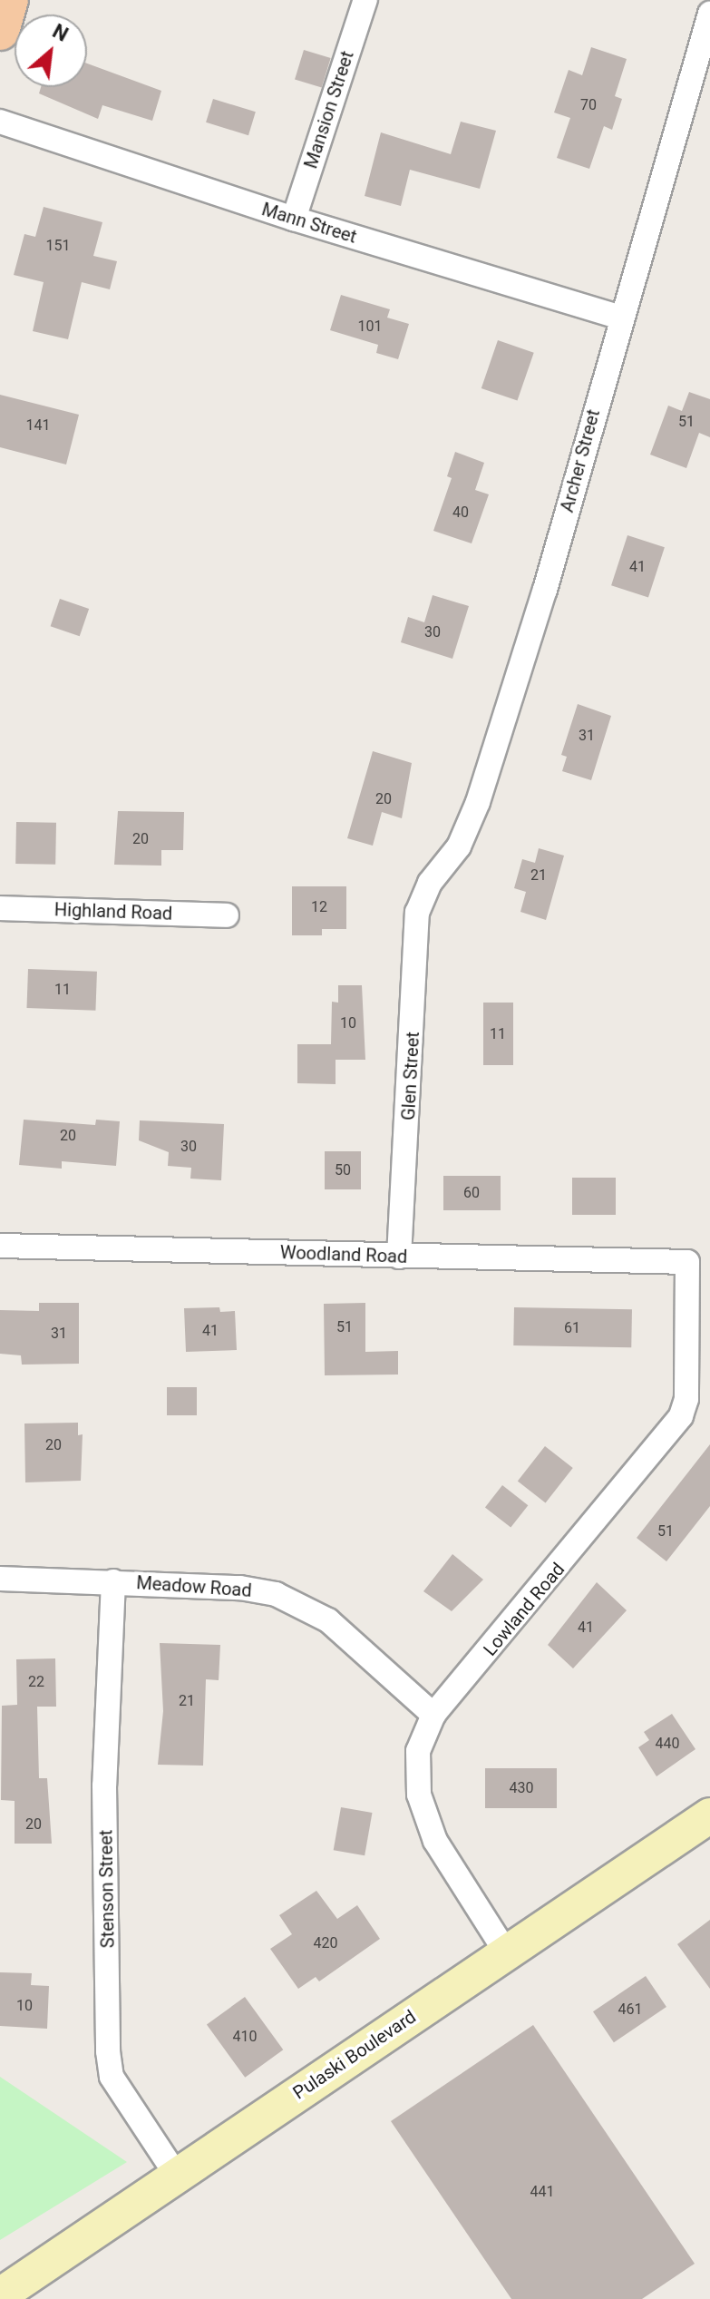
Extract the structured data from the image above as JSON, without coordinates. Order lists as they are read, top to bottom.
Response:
{
  "streets": {
    "main road": ["Pulaski Boulevard"],
    "street": [
      "Mansion Street",
      "Mann Street",
      "Archer Street",
      "Highland Road",
      "Glen Street",
      "Woodland Road",
      "Meadow Road",
      "Lowland Road",
      "Stenson Street"
    ]
  },
  "crossings": [
    ["Mansion Street", "Mann Street"],
    ["Mann Street", "Archer Street"],
    ["Archer Street", "Glen Street"],
    ["Glen Street", "Woodland Road"],
    ["Woodland Road", "Lowland Road"],
    ["Meadow Road", "Lowland Road"],
    ["Meadow Road", "Stenson Street"],
    ["Lowland Road", "Pulaski Boulevard"],
    ["Stenson Street", "Pulaski Boulevard"]
  ],
  "house_numbers": [
    "70",
    "151",
    "101",
    "51",
    "141",
    "40",
    "41",
    "30",
    "31",
    "20",
    "20",
    "21",
    "12",
    "11",
    "10",
    "11",
    "20",
    "30",
    "50",
    "60",
    "51",
    "61",
    "41",
    "31",
    "20",
    "51",
    "41",
    "22",
    "21",
    "440",
    "430",
    "20",
    "420",
    "10",
    "461",
    "410",
    "441"
  ],
  "north": "top right"
}
